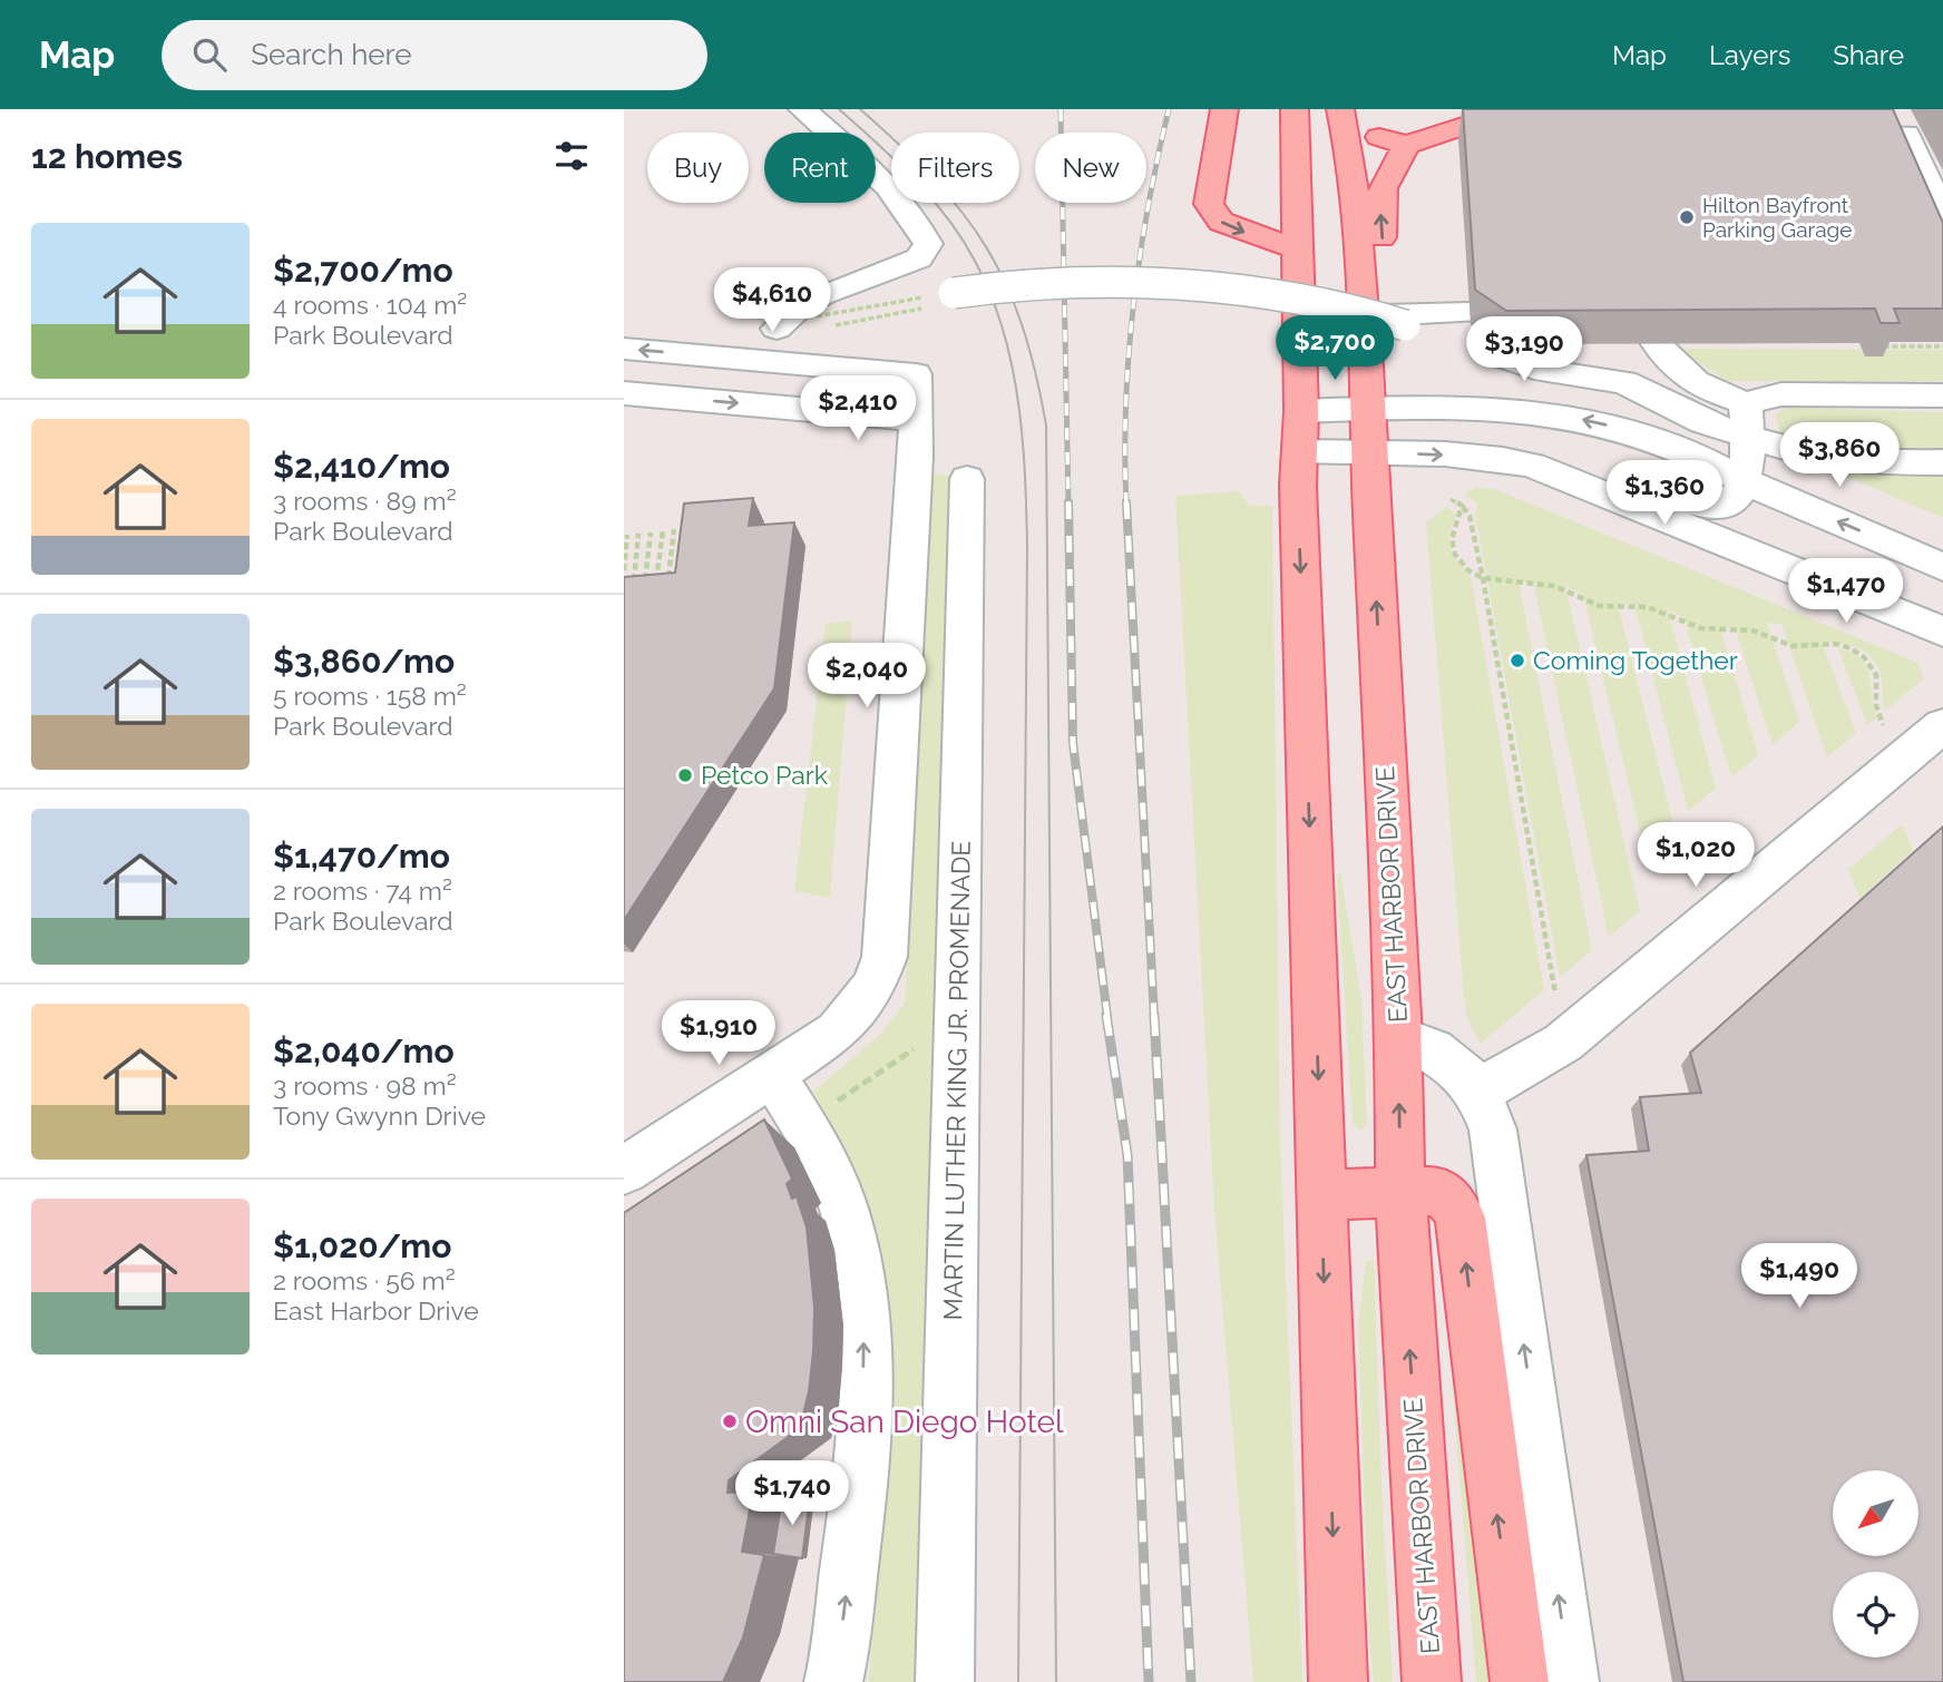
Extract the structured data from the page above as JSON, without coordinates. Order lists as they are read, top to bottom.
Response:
{
  "streets": {
    "main road": ["EAST HARBOR DRIVE"],
    "street": ["MARTIN LUTHER KING JR. PROMENADE"]
  },
  "places": [
    "Hilton Bayfront Parking Garage",
    "Coming Together",
    "Petco Park",
    "Omni San Diego Hotel"
  ],
  "north": "bottom left",
  "page": {
    "header": "Map",
    "search": "Search here",
    "nav": ["Map", "Layers", "Share"],
    "heading": "12 homes",
    "chip": [
      "Buy",
      "Rent",
      "Filters",
      "New"
    ],
    "list": [
      {
        "name": "$2,700/mo",
        "note": "4 rooms · 104 m² · Park Boulevard"
      },
      {
        "name": "$2,410/mo",
        "note": "3 rooms · 89 m² · Park Boulevard"
      },
      {
        "name": "$3,860/mo",
        "note": "5 rooms · 158 m² · Park Boulevard"
      },
      {
        "name": "$1,470/mo",
        "note": "2 rooms · 74 m² · Park Boulevard"
      },
      {
        "name": "$2,040/mo",
        "note": "3 rooms · 98 m² · Tony Gwynn Drive"
      },
      {
        "name": "$1,020/mo",
        "note": "2 rooms · 56 m² · East Harbor Drive"
      }
    ],
    "price": [
      "$4,610",
      "$2,700",
      "$3,190",
      "$2,410",
      "$3,860",
      "$1,360",
      "$1,470",
      "$2,040",
      "$1,020",
      "$1,910",
      "$1,490",
      "$1,740"
    ]
  }
}
